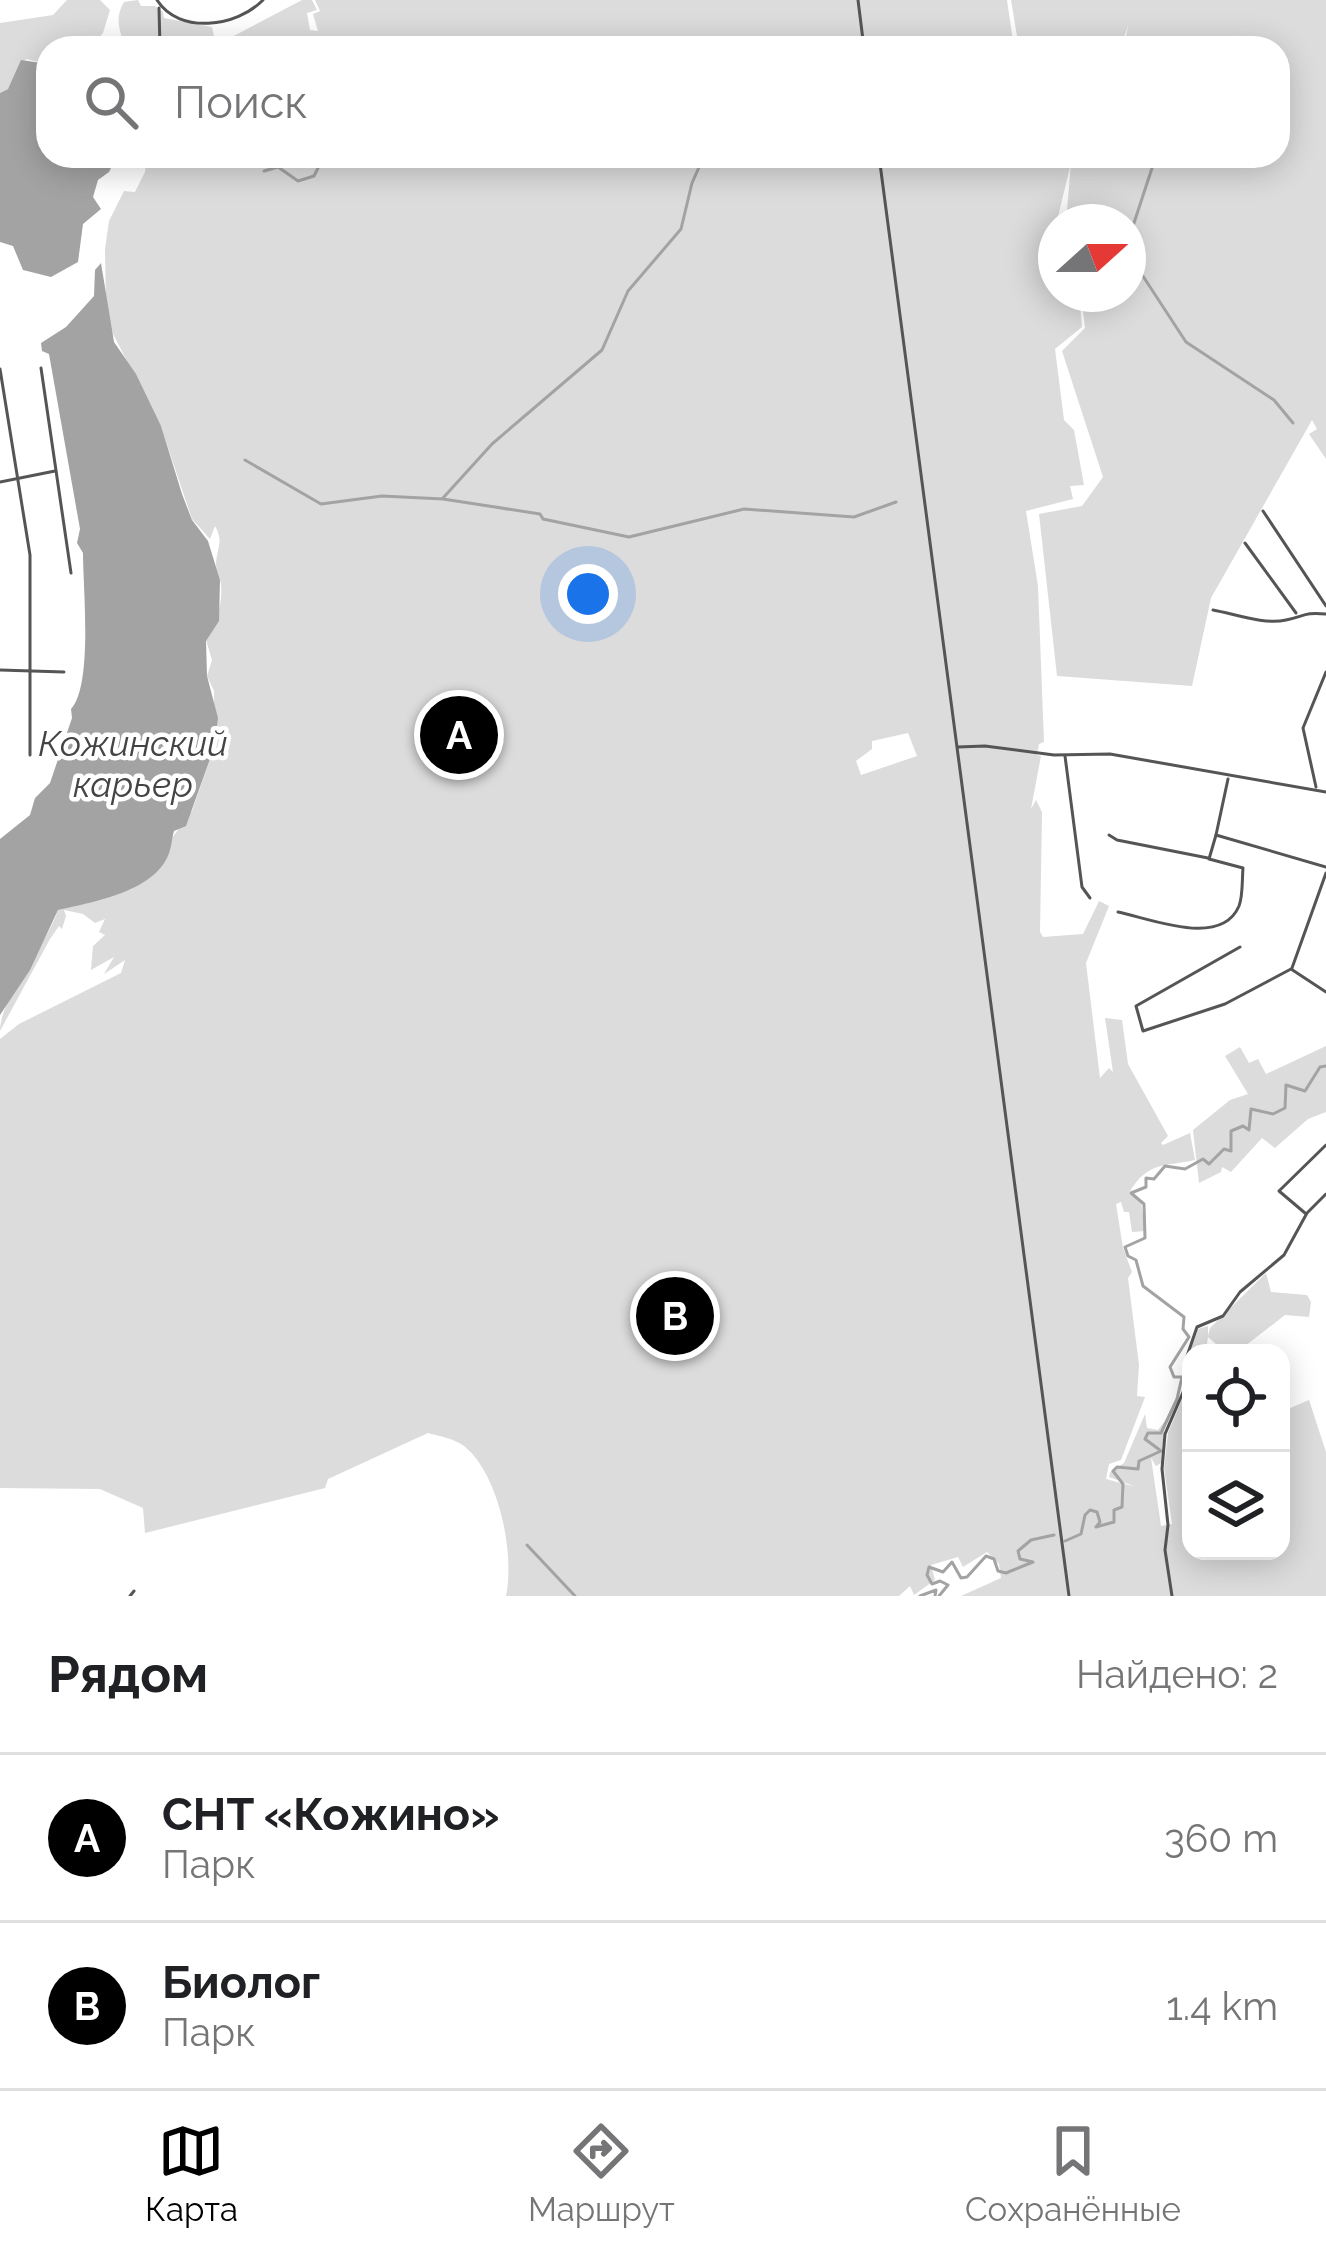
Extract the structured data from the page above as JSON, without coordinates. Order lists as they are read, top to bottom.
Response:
{
  "water": ["Кожинский карьер"],
  "north": "right",
  "page": {
    "search": "Поиск",
    "pins": ["A", "B"],
    "heading": ["Рядом", "Найдено: 2"],
    "list": [
      {
        "mark": "A",
        "name": "СНТ «Кожино»",
        "note": "Парк",
        "value": "360 m"
      },
      {
        "mark": "B",
        "name": "Биолог",
        "note": "Парк",
        "value": "1.4 km"
      }
    ],
    "nav": ["Карта", "Маршрут", "Сохранённые"]
  }
}
